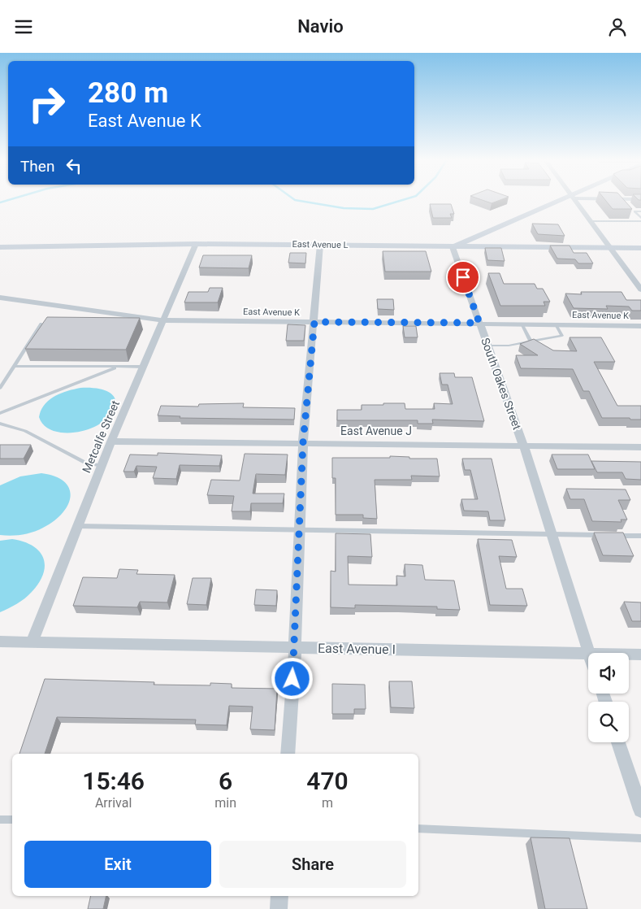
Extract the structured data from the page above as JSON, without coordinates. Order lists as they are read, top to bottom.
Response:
{
  "streets": {
    "main road": ["East Avenue L"],
    "street": [
      "East Avenue K",
      "South Oakes Street",
      "East Avenue J",
      "Metcalfe Street",
      "East Avenue I"
    ]
  },
  "crossings": [
    ["East Avenue L", "South Oakes Street"],
    ["East Avenue L", "Metcalfe Street"],
    ["East Avenue K", "South Oakes Street"],
    ["East Avenue K", "Metcalfe Street"],
    ["South Oakes Street", "East Avenue J"],
    ["South Oakes Street", "East Avenue I"],
    ["East Avenue J", "Metcalfe Street"],
    ["Metcalfe Street", "East Avenue I"]
  ],
  "page": {
    "header": "Navio",
    "turn": ["280 m", "East Avenue K"],
    "then": "Then",
    "eta": [
      "15:46",
      "Arrival",
      "6",
      "min",
      "470",
      "m"
    ],
    "buttons": ["Exit", "Share"]
  }
}
